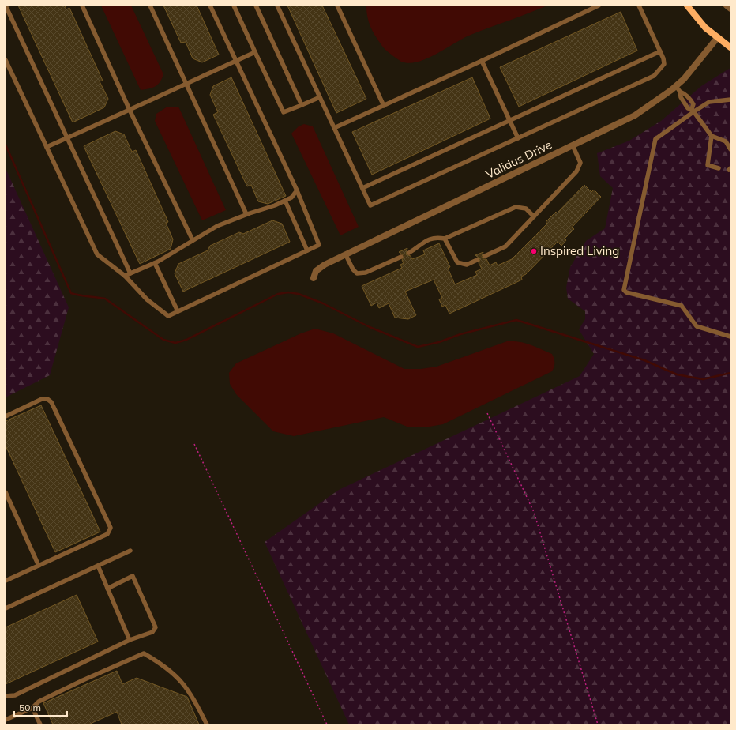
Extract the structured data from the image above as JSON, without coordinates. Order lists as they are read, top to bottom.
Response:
{
  "streets": {
    "street": ["Validus Drive"]
  },
  "places": ["Inspired Living"],
  "scale_bar": "50 m"
}
